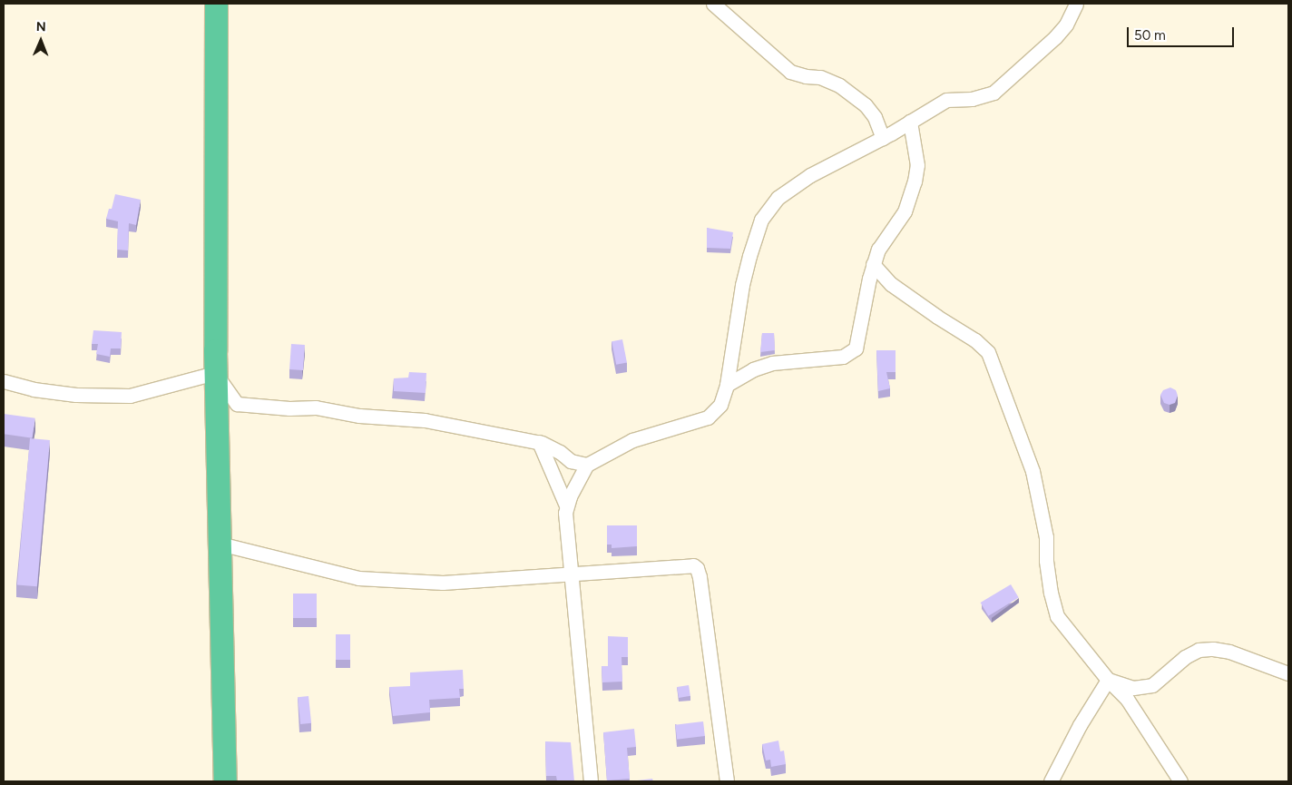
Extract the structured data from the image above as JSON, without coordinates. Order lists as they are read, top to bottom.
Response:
{
  "scale_bar": "50 m",
  "north": "top"
}
